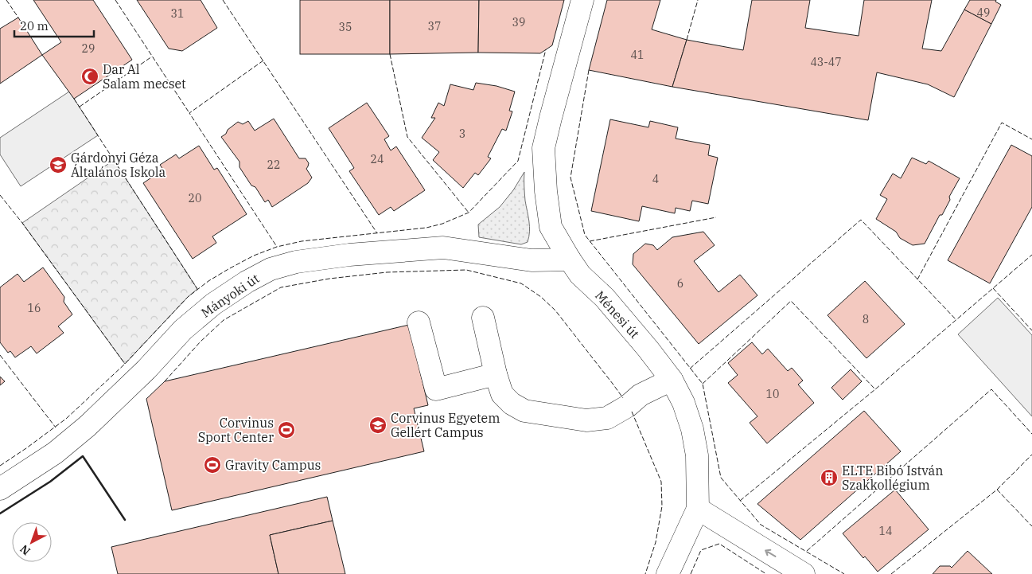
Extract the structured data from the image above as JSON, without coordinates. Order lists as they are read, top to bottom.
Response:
{
  "streets": {
    "street": ["Mányoki út", "Ménesi út"]
  },
  "crossings": [
    ["Mányoki út", "Ménesi út"]
  ],
  "places": {
    "mosque": ["Dar Al Salam mecset"],
    "school or university": ["Gárdonyi Géza Általános Iskola", "Corvinus Egyetem Gellért Campus"],
    "sports": ["Corvinus Sport Center", "Gravity Campus"],
    "building": ["ELTE Bibó István Szakkollégium"]
  },
  "house_numbers": [
    "49",
    "31",
    "39",
    "37",
    "35",
    "29",
    "41",
    "43-47",
    "3",
    "24",
    "22",
    "4",
    "20",
    "6",
    "16",
    "8",
    "10",
    "14"
  ],
  "scale_bar": "20 m",
  "north": "bottom left"
}
